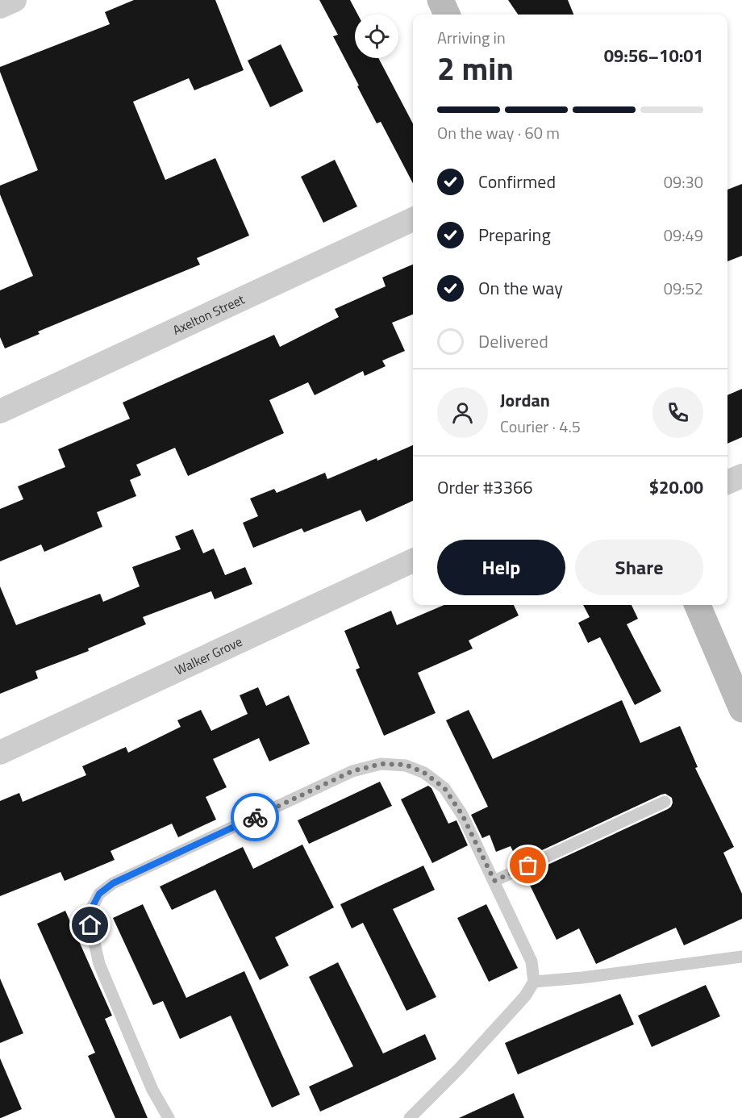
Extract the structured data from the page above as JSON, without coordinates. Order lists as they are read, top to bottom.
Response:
{
  "streets": {
    "street": ["Axelton Street", "Walker Grove"]
  },
  "page": {
    "heading": ["2 min", "Arriving in", "09:56–10:01"],
    "panel": [
      "Jordan",
      "Courier · 4.5",
      "Order #3366",
      "$20.00"
    ],
    "bar": "On the way · 60 m",
    "list": [
      ["Confirmed", "09:30"],
      ["Preparing", "09:49"],
      ["On the way", "09:52"],
      "Delivered"
    ],
    "buttons": ["Help", "Share"]
  }
}
